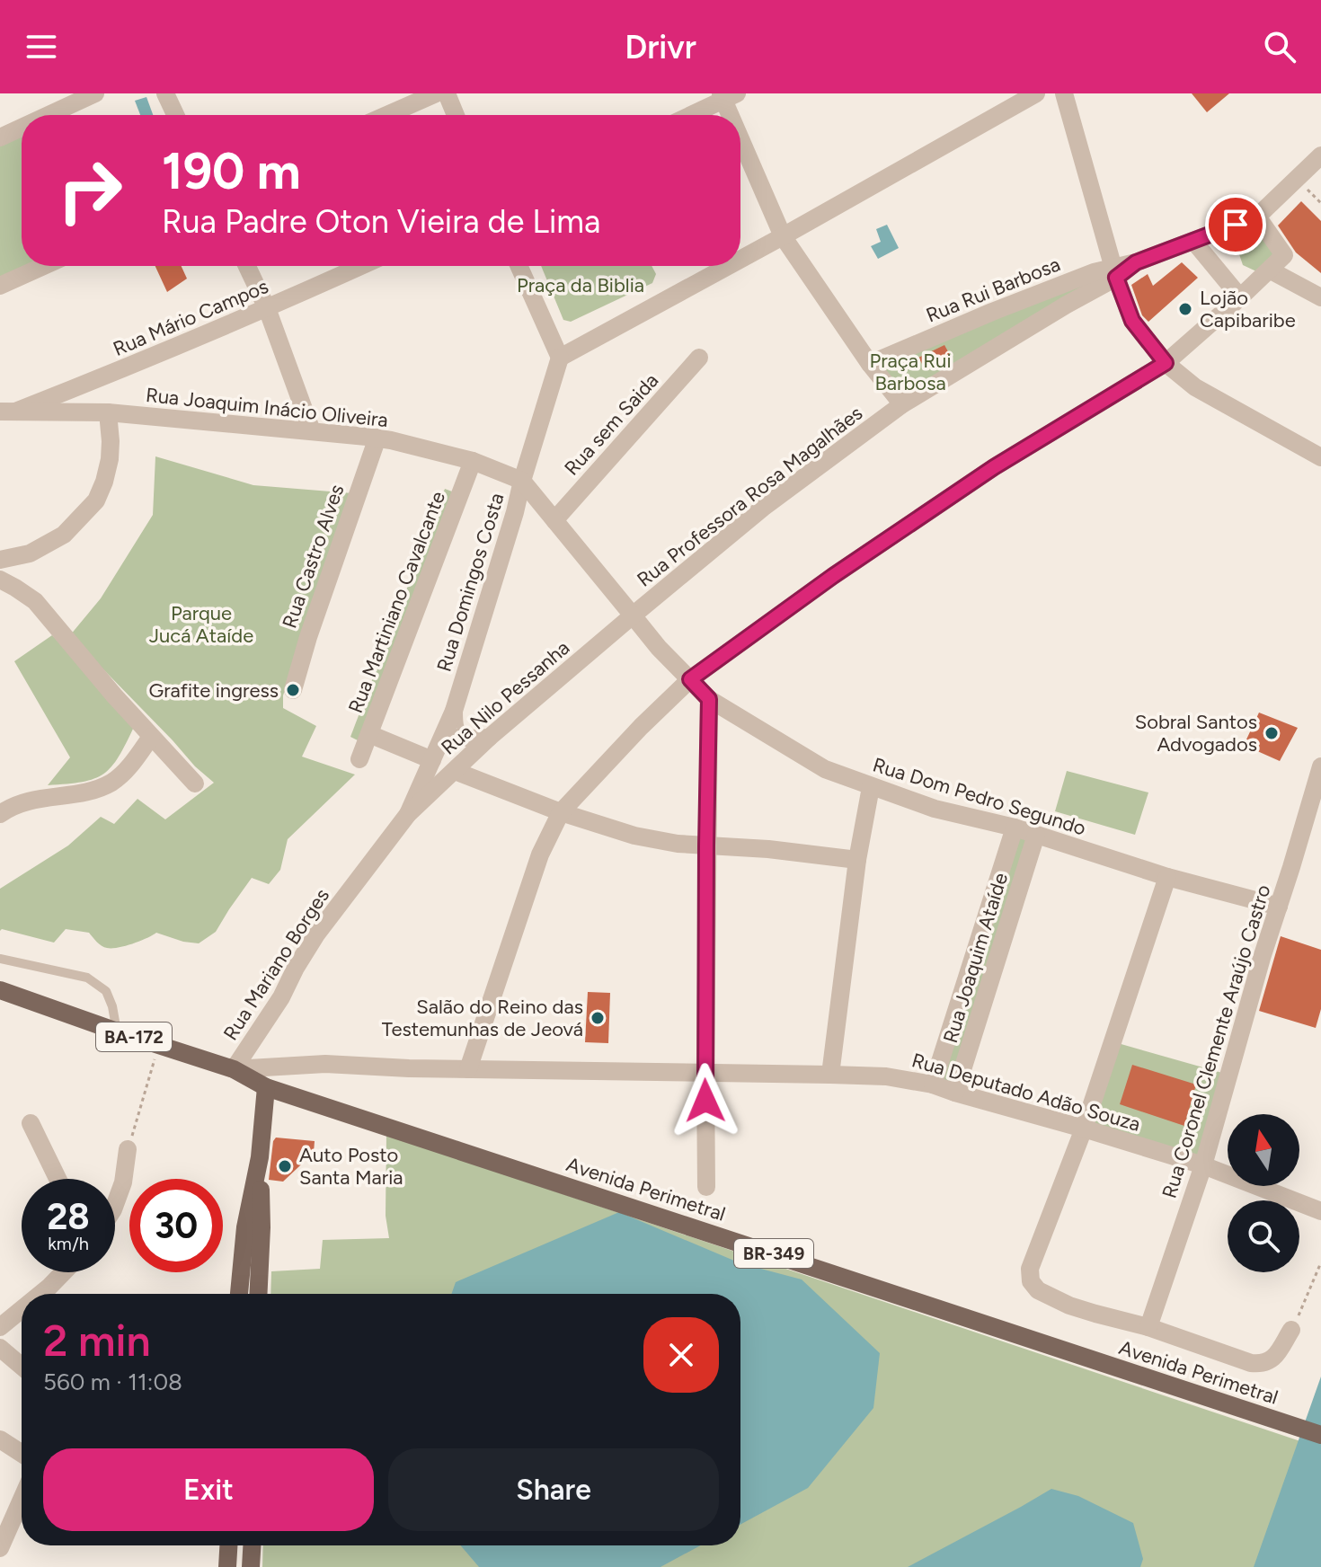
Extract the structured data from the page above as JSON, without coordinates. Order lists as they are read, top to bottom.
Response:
{
  "streets": {
    "main road": ["BA-172", "Avenida Perimetral", "BR-349"],
    "street": [
      "Rua Rui Barbosa",
      "Rua Mário Campos",
      "Rua Joaquim Inácio Oliveira",
      "Rua sem Saida",
      "Rua Professora Rosa Magalhães",
      "Rua Castro Alves",
      "Rua Domingos Costa",
      "Rua Martiniano Cavalcante",
      "Rua Nilo Pessanha",
      "Rua Dom Pedro Segundo",
      "Rua Joaquim Ataíde",
      "Rua Mariano Borges",
      "Rua Coronel Clemente Araújo Castro",
      "Rua Deputado Adão Souza"
    ]
  },
  "crossings": [
    ["Rua Rui Barbosa", "Rua Professora Rosa Magalhães"],
    ["Rua Mário Campos", "Rua Joaquim Inácio Oliveira"],
    ["Rua Joaquim Inácio Oliveira", "Rua sem Saida"],
    ["Rua Joaquim Inácio Oliveira", "Rua Professora Rosa Magalhães"],
    ["Rua Joaquim Inácio Oliveira", "Rua Castro Alves"],
    ["Rua Joaquim Inácio Oliveira", "Rua Domingos Costa"],
    ["Rua Joaquim Inácio Oliveira", "Rua Martiniano Cavalcante"],
    ["Rua Joaquim Inácio Oliveira", "Rua Nilo Pessanha"],
    ["Rua Joaquim Inácio Oliveira", "Rua Dom Pedro Segundo"],
    ["Rua Professora Rosa Magalhães", "Rua Nilo Pessanha"],
    ["Rua Professora Rosa Magalhães", "Rua Dom Pedro Segundo"],
    ["Rua Domingos Costa", "Rua Nilo Pessanha"],
    ["Rua Domingos Costa", "Rua Mariano Borges"],
    ["Rua Nilo Pessanha", "Rua Dom Pedro Segundo"],
    ["Rua Nilo Pessanha", "Rua Mariano Borges"],
    ["Rua Dom Pedro Segundo", "Rua Joaquim Ataíde"],
    ["Rua Dom Pedro Segundo", "Rua Coronel Clemente Araújo Castro"],
    ["Rua Joaquim Ataíde", "Rua Deputado Adão Souza"],
    ["Rua Mariano Borges", "Rua Deputado Adão Souza"],
    ["Rua Mariano Borges", "Avenida Perimetral"],
    ["Rua Coronel Clemente Araújo Castro", "Rua Deputado Adão Souza"],
    ["Rua Deputado Adão Souza", "Avenida Perimetral"]
  ],
  "parks": ["Praça da Biblia", "Praça Rui Barbosa", "Parque Jucá Ataíde"],
  "places": [
    "Lojão Capibaribe",
    "Grafite ingress",
    "Sobral Santos Advogados",
    "Salão do Reino das Testemunhas de Jeová",
    "Auto Posto Santa Maria"
  ],
  "north": "top",
  "page": {
    "header": "Drivr",
    "turn": ["190 m", "Rua Padre Oton Vieira de Lima"],
    "speed": "28 km/h",
    "limit": "30",
    "heading": ["2 min", "560 m · 11:08"],
    "buttons": ["Exit", "Share"]
  }
}
